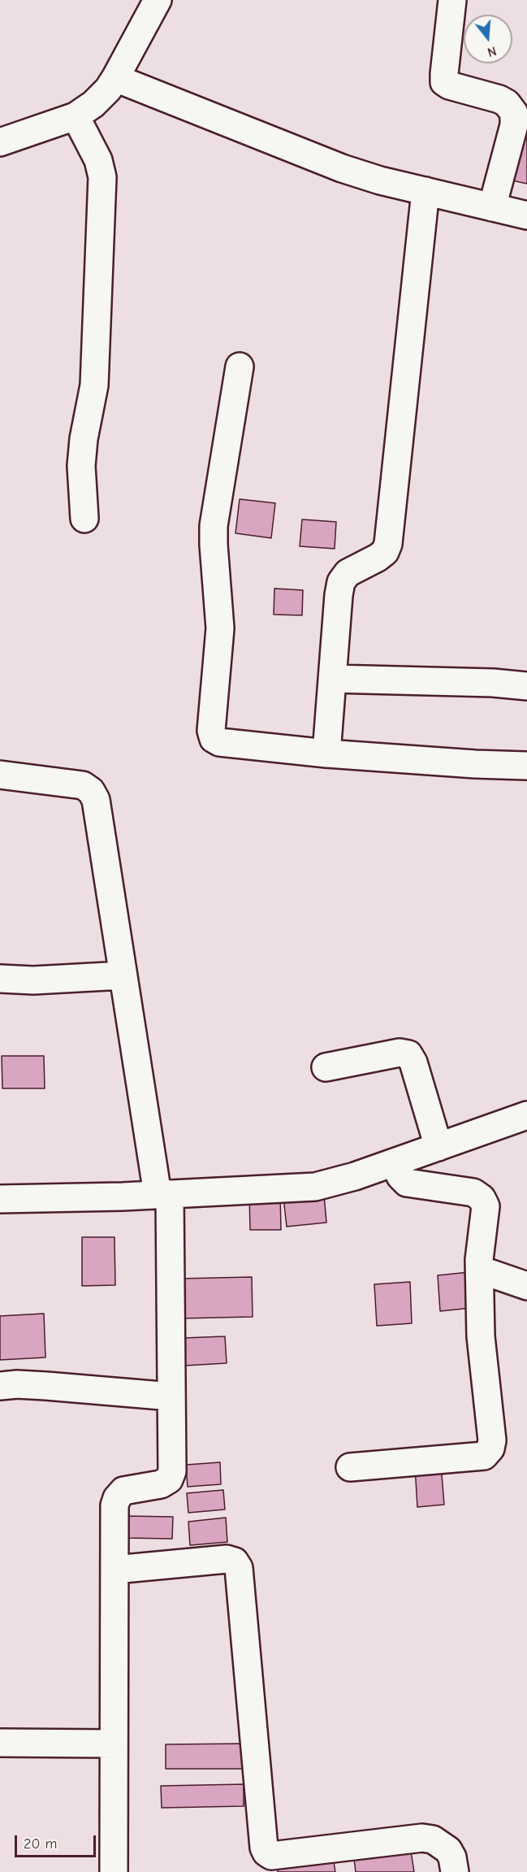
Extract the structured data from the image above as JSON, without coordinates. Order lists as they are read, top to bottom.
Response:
{
  "scale_bar": "20 m",
  "north": "bottom"
}
